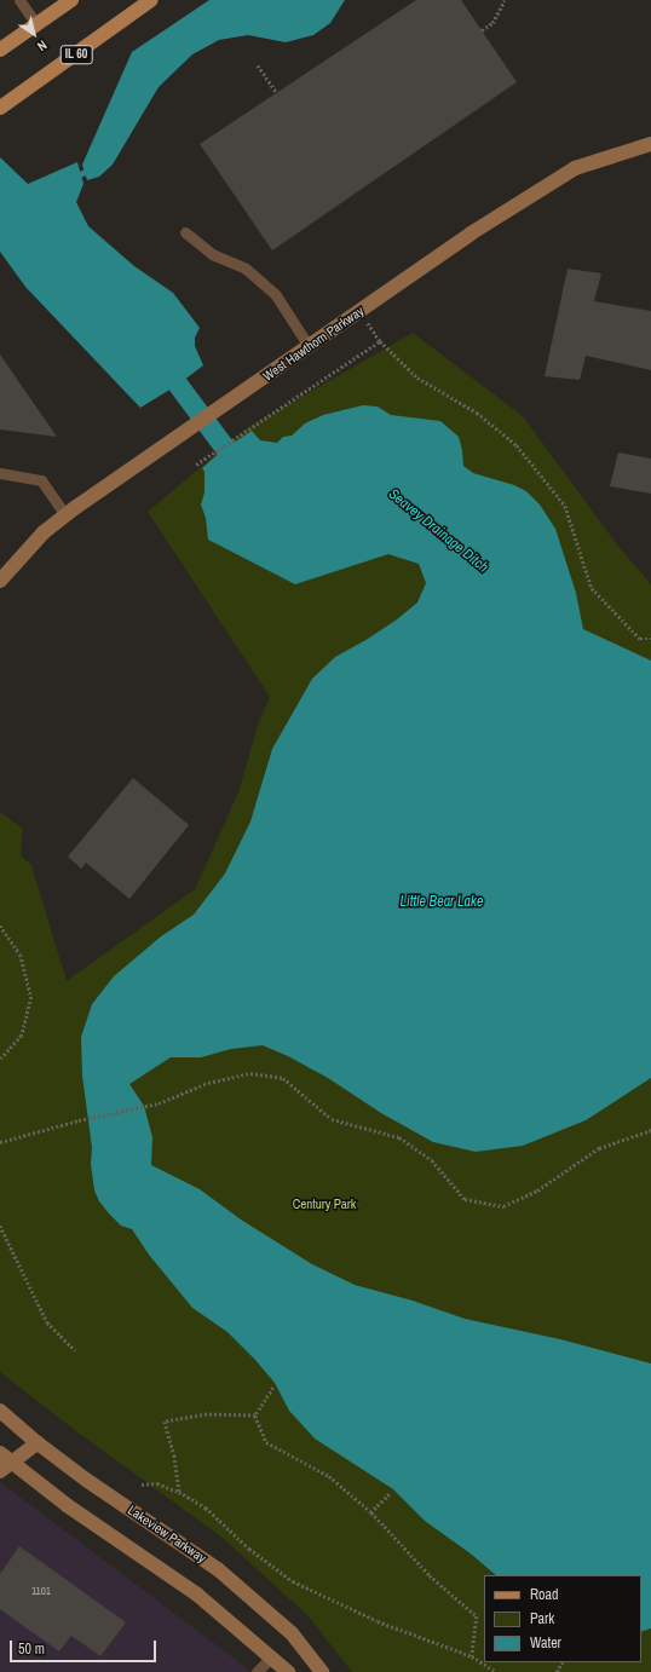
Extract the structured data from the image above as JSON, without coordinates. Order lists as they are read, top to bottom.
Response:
{
  "streets": {
    "main road": ["IL 60"],
    "street": ["West Hawthorn Parkway", "Lakeview Parkway"]
  },
  "water": ["Seavey Drainage Ditch", "Little Bear Lake"],
  "parks": ["Century Park"],
  "house_numbers": ["1101"],
  "legend": ["Road", "Park", "Water"],
  "scale_bar": "50 m",
  "north": "bottom right"
}
